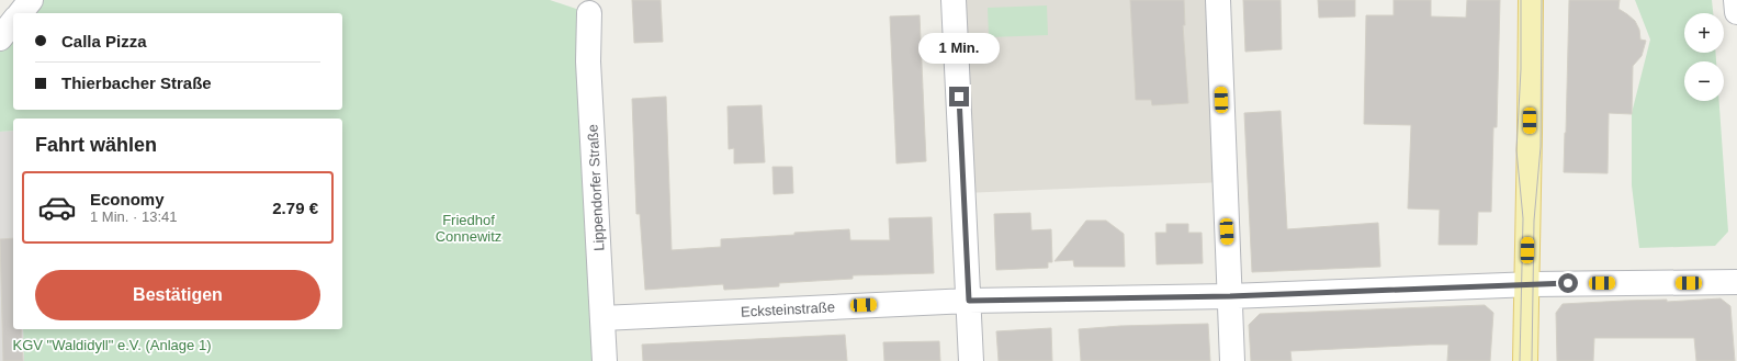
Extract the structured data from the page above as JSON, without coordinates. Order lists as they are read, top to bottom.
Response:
{
  "streets": {
    "street": ["Lippendorfer Straße", "Ecksteinstraße"]
  },
  "crossings": [
    ["Lippendorfer Straße", "Ecksteinstraße"]
  ],
  "parks": ["Friedhof Connewitz", "KGV \"Waldidyll\" e.V. (Anlage 1)"],
  "page": {
    "map_buttons": ["+", "−"],
    "banner": ["Calla Pizza", "Thierbacher Straße"],
    "bubble": "1 Min.",
    "heading": "Fahrt wählen",
    "list": [
      {
        "name": "Economy",
        "note": "1 Min. · 13:41",
        "value": "2.79 €"
      }
    ],
    "buttons": "Bestätigen"
  }
}
